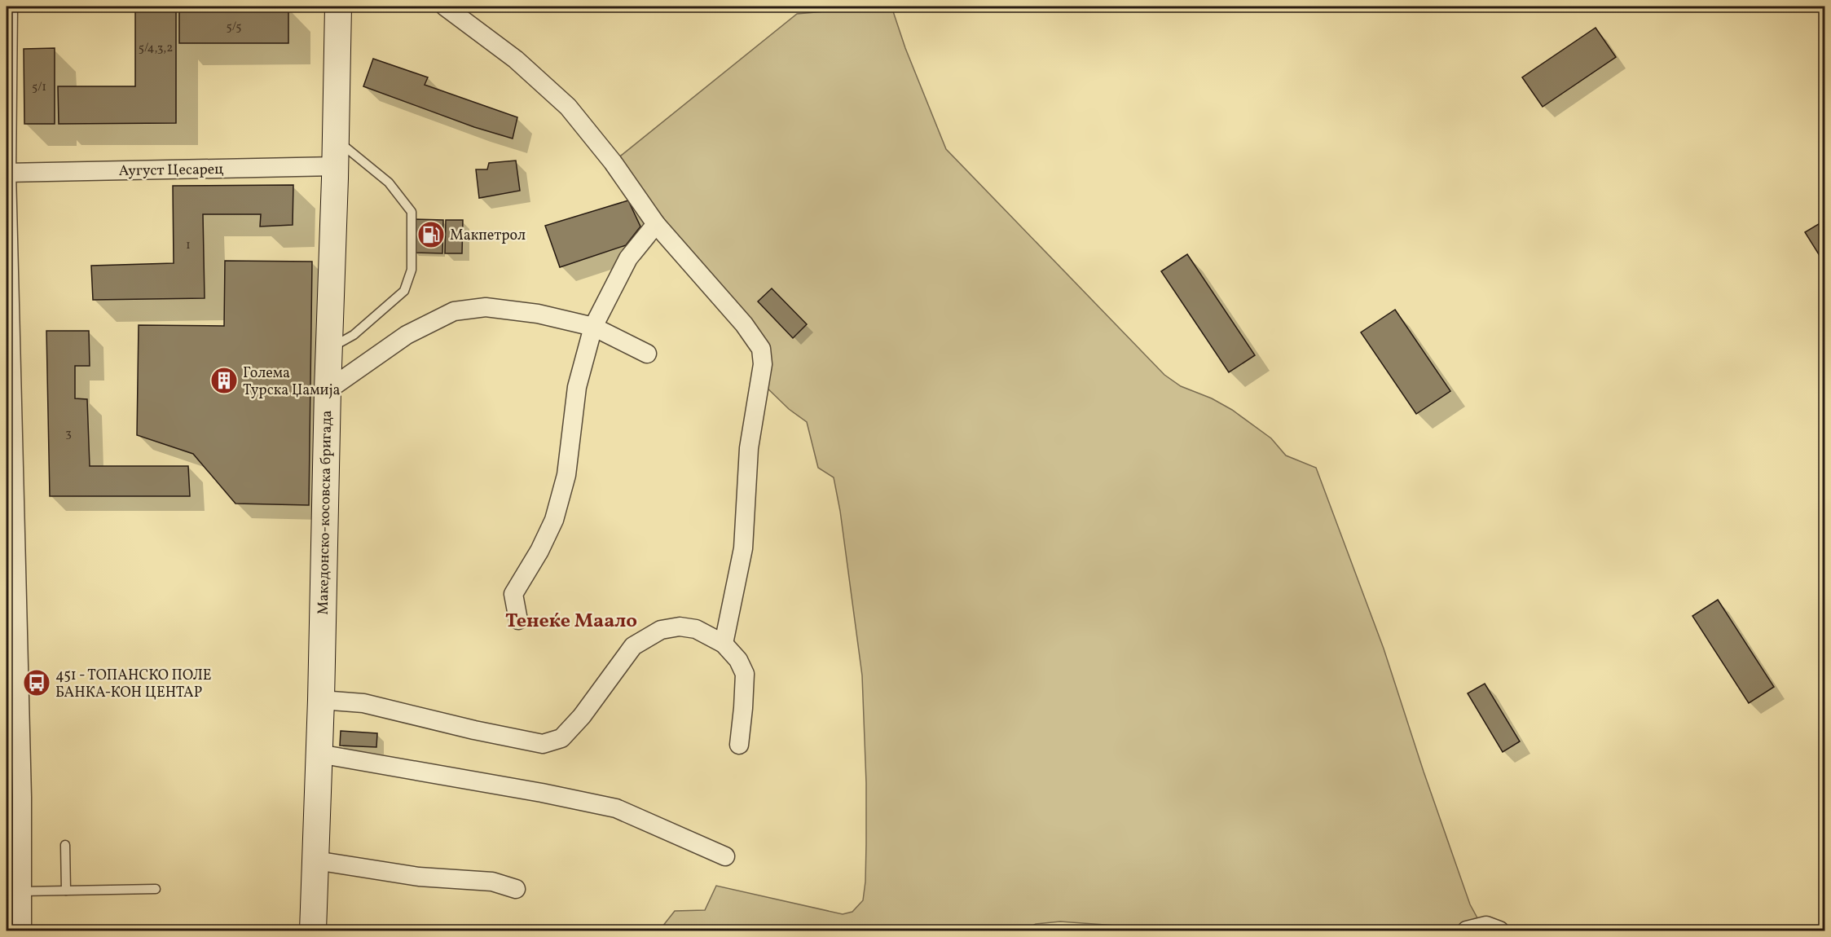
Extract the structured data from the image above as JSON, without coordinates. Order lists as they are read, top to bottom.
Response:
{
  "streets": {
    "street": ["Аугуст Цесарец", "Македонско-косовска бригада"]
  },
  "crossings": [
    ["Аугуст Цесарец", "Македонско-косовска бригада"]
  ],
  "districts": ["Тенеќе Маало"],
  "places": {
    "fuel station": ["Макпетрол"],
    "building": ["Голема Турска Џамија"],
    "bus stop": ["451 - ТОПАНСКО ПОЛЕ БАНКА-КОН ЦЕНТАР"]
  },
  "house_numbers": [
    "5/5",
    "5/4,3,2",
    "5/1",
    "1",
    "3"
  ]
}
